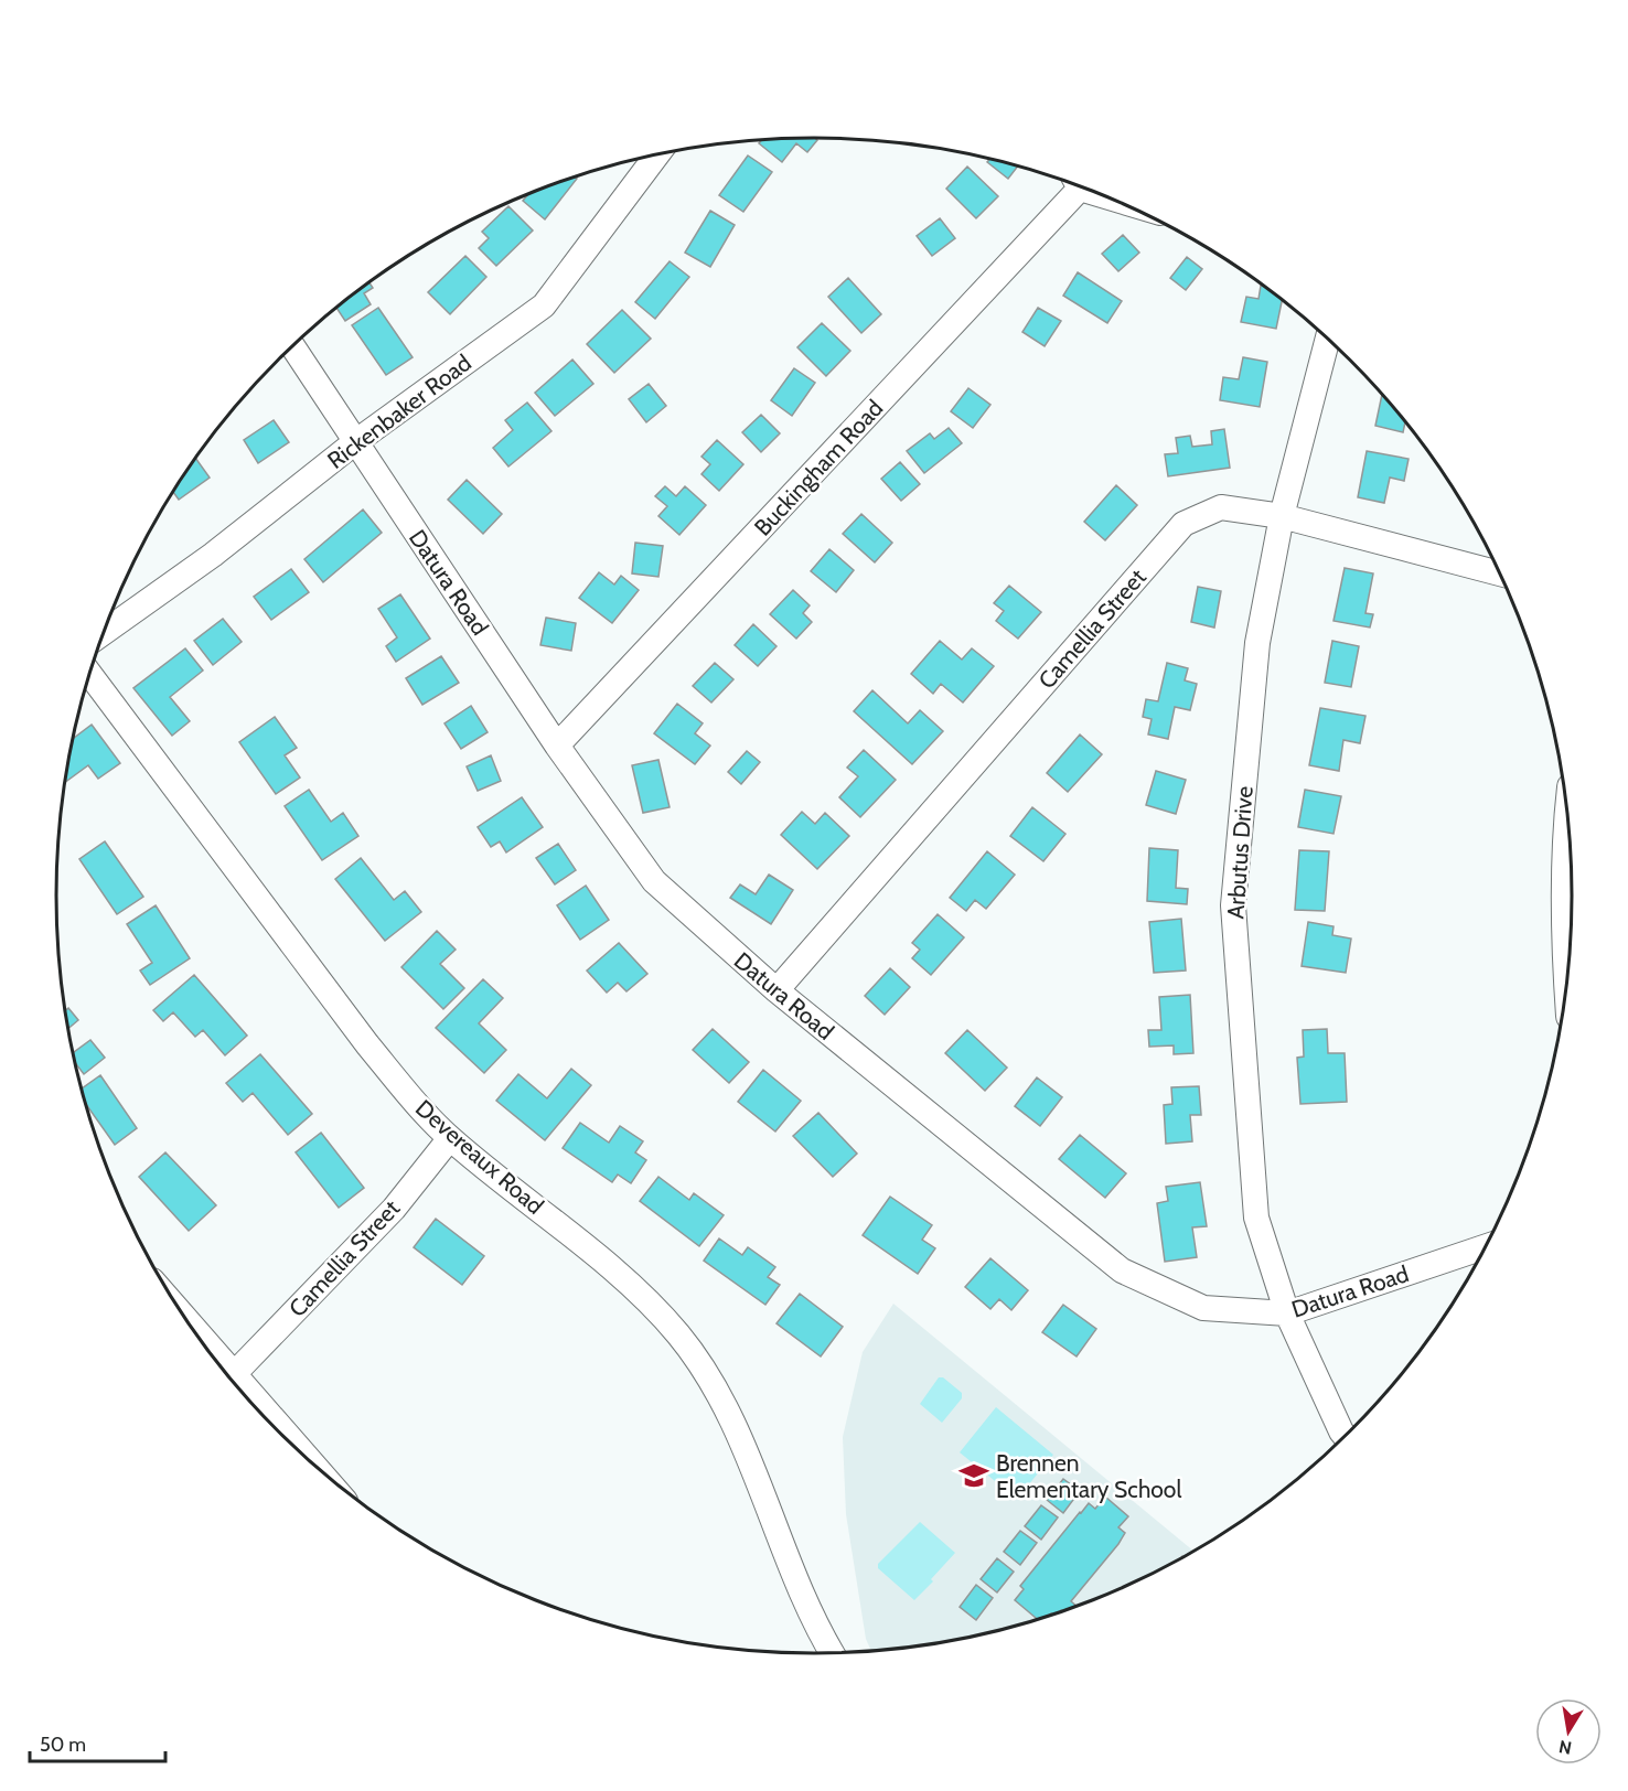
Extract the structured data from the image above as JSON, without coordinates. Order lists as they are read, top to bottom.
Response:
{
  "streets": {
    "street": [
      "Rickenbaker Road",
      "Buckingham Road",
      "Datura Road",
      "Camellia Street",
      "Arbutus Drive",
      "Devereaux Road"
    ]
  },
  "crossings": [
    ["Rickenbaker Road", "Datura Road"],
    ["Buckingham Road", "Datura Road"],
    ["Datura Road", "Camellia Street"],
    ["Datura Road", "Arbutus Drive"],
    ["Camellia Street", "Arbutus Drive"],
    ["Camellia Street", "Devereaux Road"]
  ],
  "places": {
    "school or university": ["Brennen Elementary School"]
  },
  "scale_bar": "50 m",
  "north": "bottom"
}
